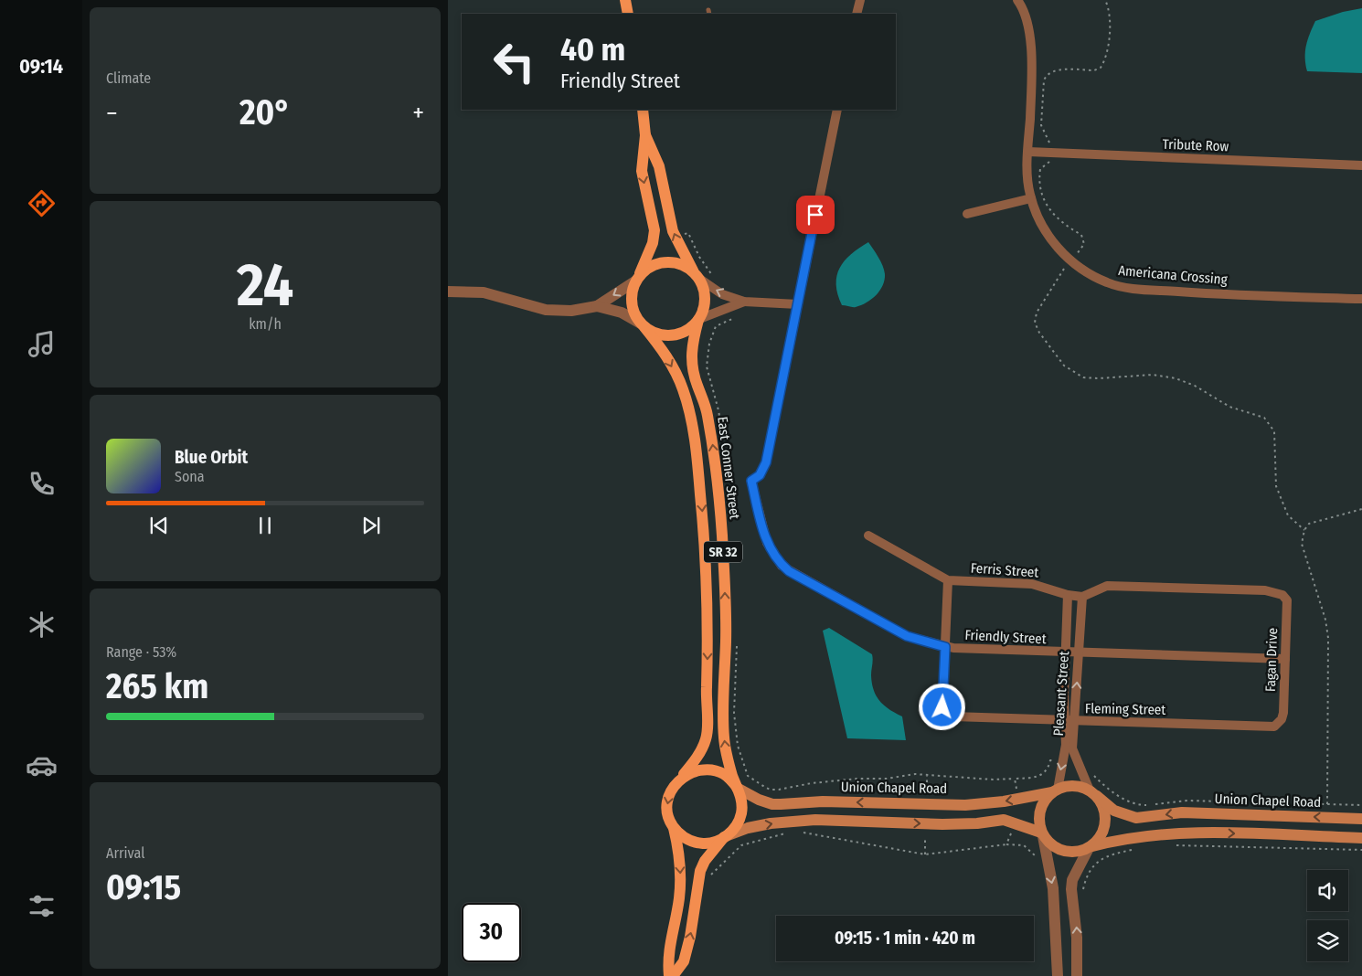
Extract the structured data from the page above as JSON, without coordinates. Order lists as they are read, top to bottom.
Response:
{
  "streets": {
    "main road": ["East Conner Street", "SR 32", "Union Chapel Road"],
    "street": [
      "Tribute Row",
      "Americana Crossing",
      "Ferris Street",
      "Friendly Street",
      "Fagan Drive",
      "Pleasant Street",
      "Fleming Street"
    ]
  },
  "crossings": [
    ["Tribute Row", "Americana Crossing"],
    ["East Conner Street", "SR 32"],
    ["East Conner Street", "Friendly Street"],
    ["East Conner Street", "Union Chapel Road"],
    ["SR 32", "Union Chapel Road"],
    ["Ferris Street", "Fagan Drive"],
    ["Ferris Street", "Pleasant Street"],
    ["Friendly Street", "Fagan Drive"],
    ["Friendly Street", "Pleasant Street"],
    ["Friendly Street", "Fleming Street"],
    ["Fagan Drive", "Pleasant Street"],
    ["Fagan Drive", "Fleming Street"],
    ["Pleasant Street", "Fleming Street"],
    ["Pleasant Street", "Union Chapel Road"]
  ],
  "page": {
    "tabs": "09:14",
    "tile": [
      "Climate",
      ["24", "km/h"],
      ["Range · 53%", "265 km"],
      ["Arrival", "09:15"]
    ],
    "turn": ["40 m", "Friendly Street"],
    "heat": ["−", "20°", "+"],
    "song": ["Blue Orbit", "Sona"],
    "limit": "30",
    "trip": "09:15 · 1 min · 420 m"
  }
}
